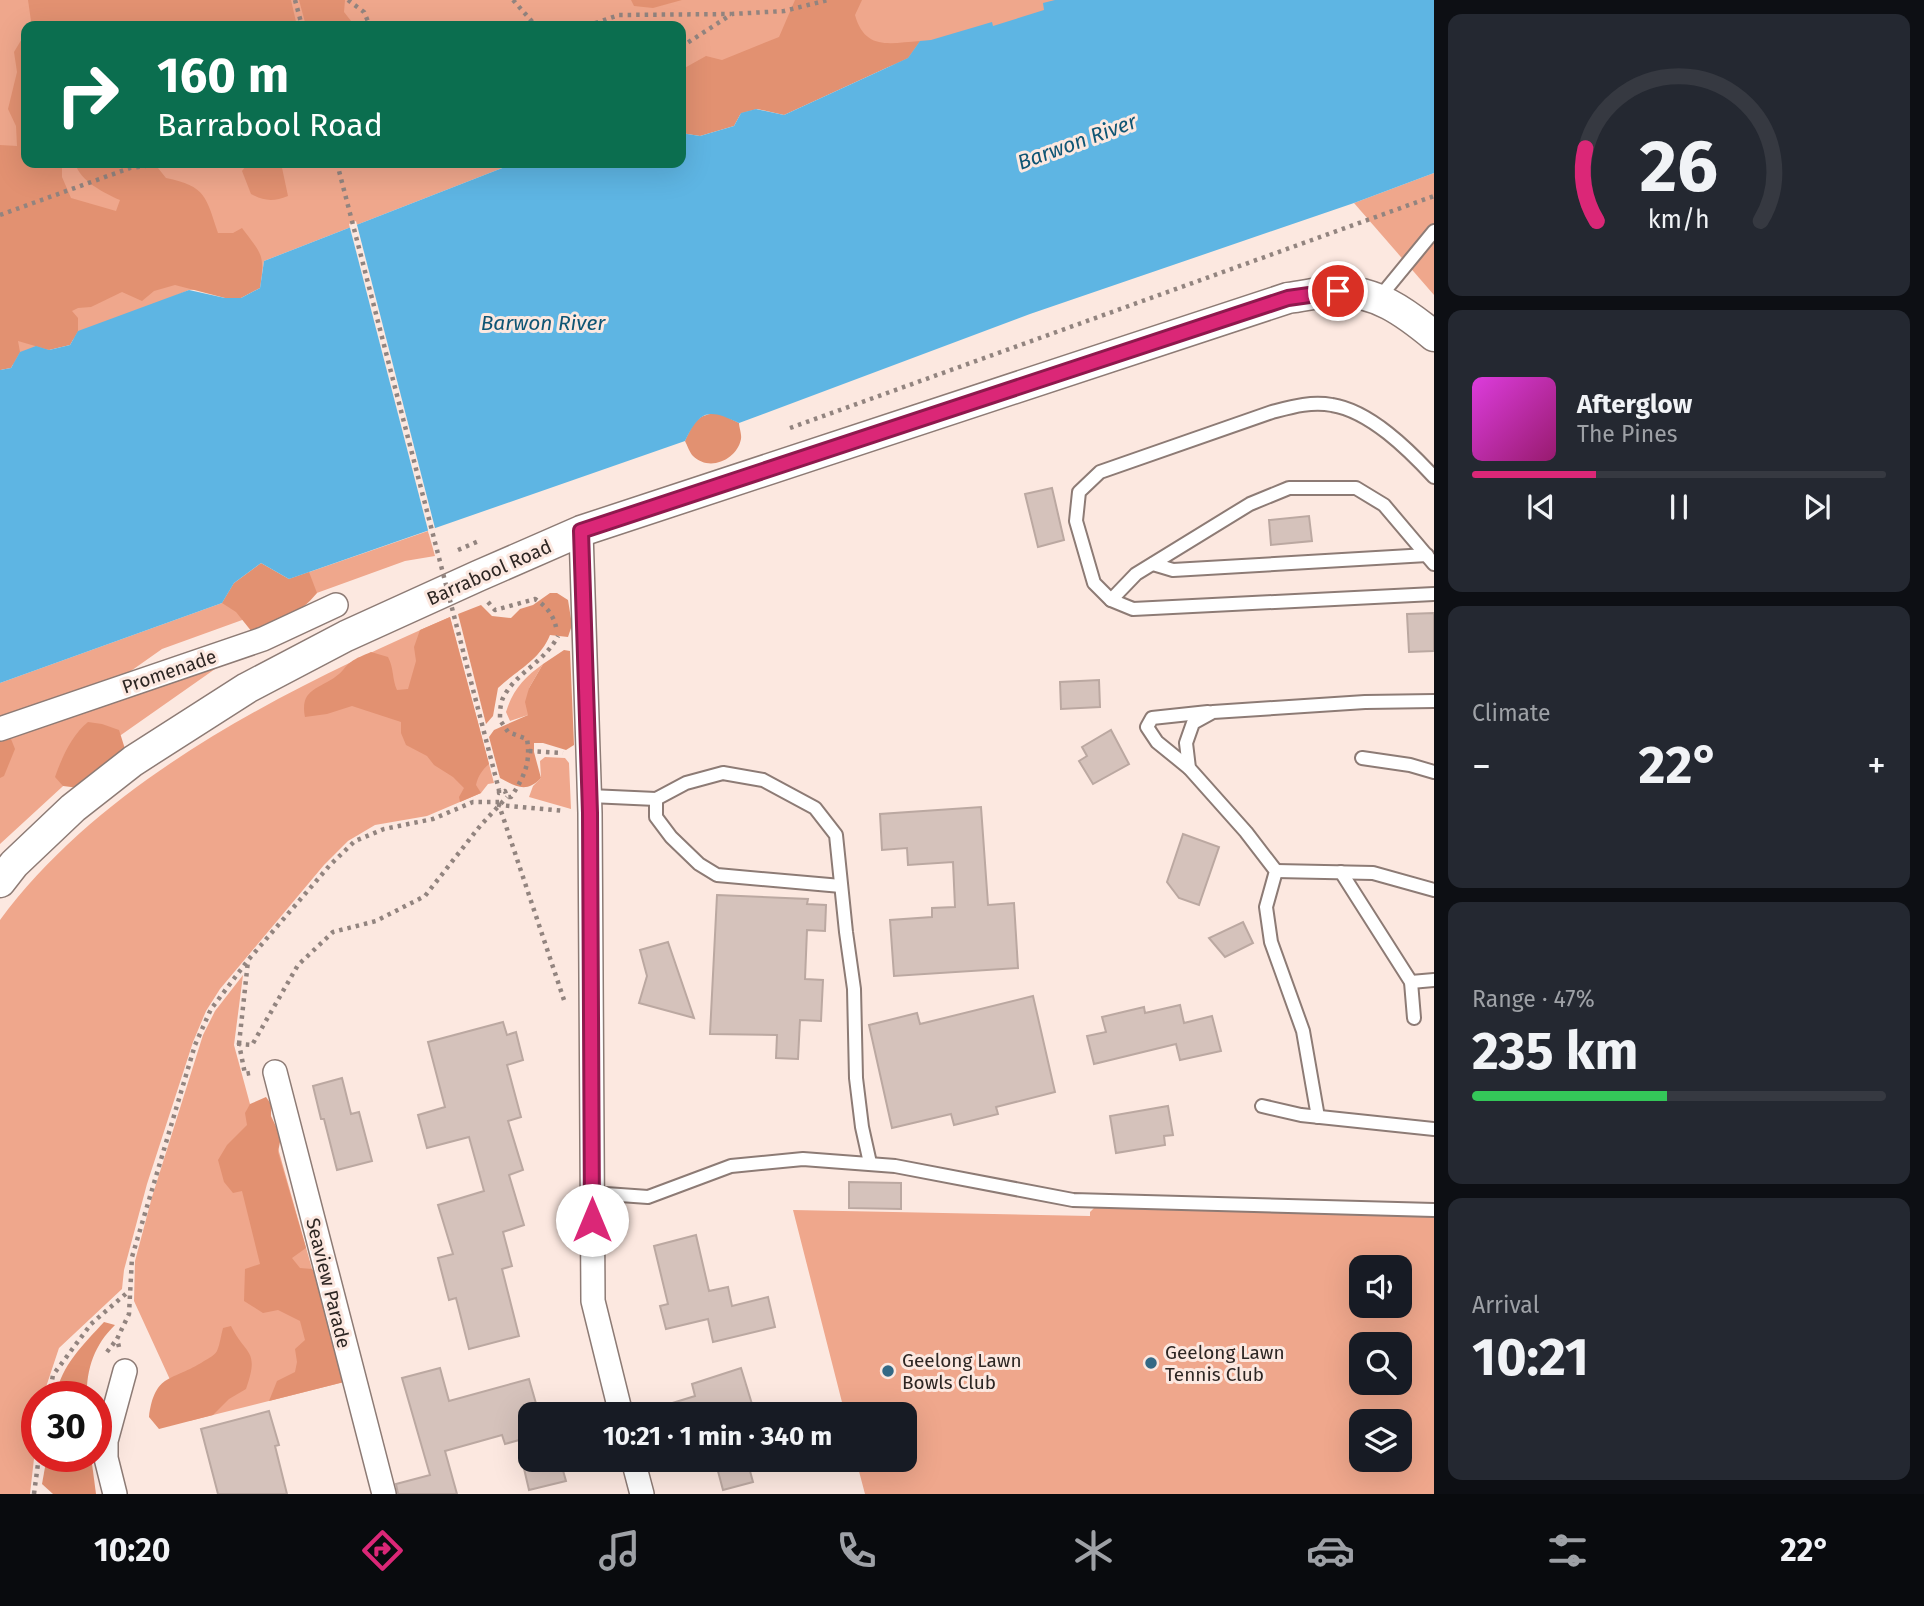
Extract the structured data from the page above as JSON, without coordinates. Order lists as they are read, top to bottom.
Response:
{
  "streets": {
    "street": ["Barrabool Road", "Promenade", "Seaview Parade"]
  },
  "water": ["Barwon River"],
  "places": ["Geelong Lawn Tennis Club", "Geelong Lawn Bowls Club"],
  "page": {
    "turn": ["160 m", "Barrabool Road"],
    "song": ["Afterglow", "The Pines"],
    "tile": [
      "Climate",
      ["Range · 47%", "235 km"],
      ["Arrival", "10:21"]
    ],
    "heat": ["−", "22°", "+"],
    "limit": "30",
    "trip": "10:21 · 1 min · 340 m",
    "tabs": ["10:20", "22°"],
    "gauge": ["26", "km/h"]
  }
}
